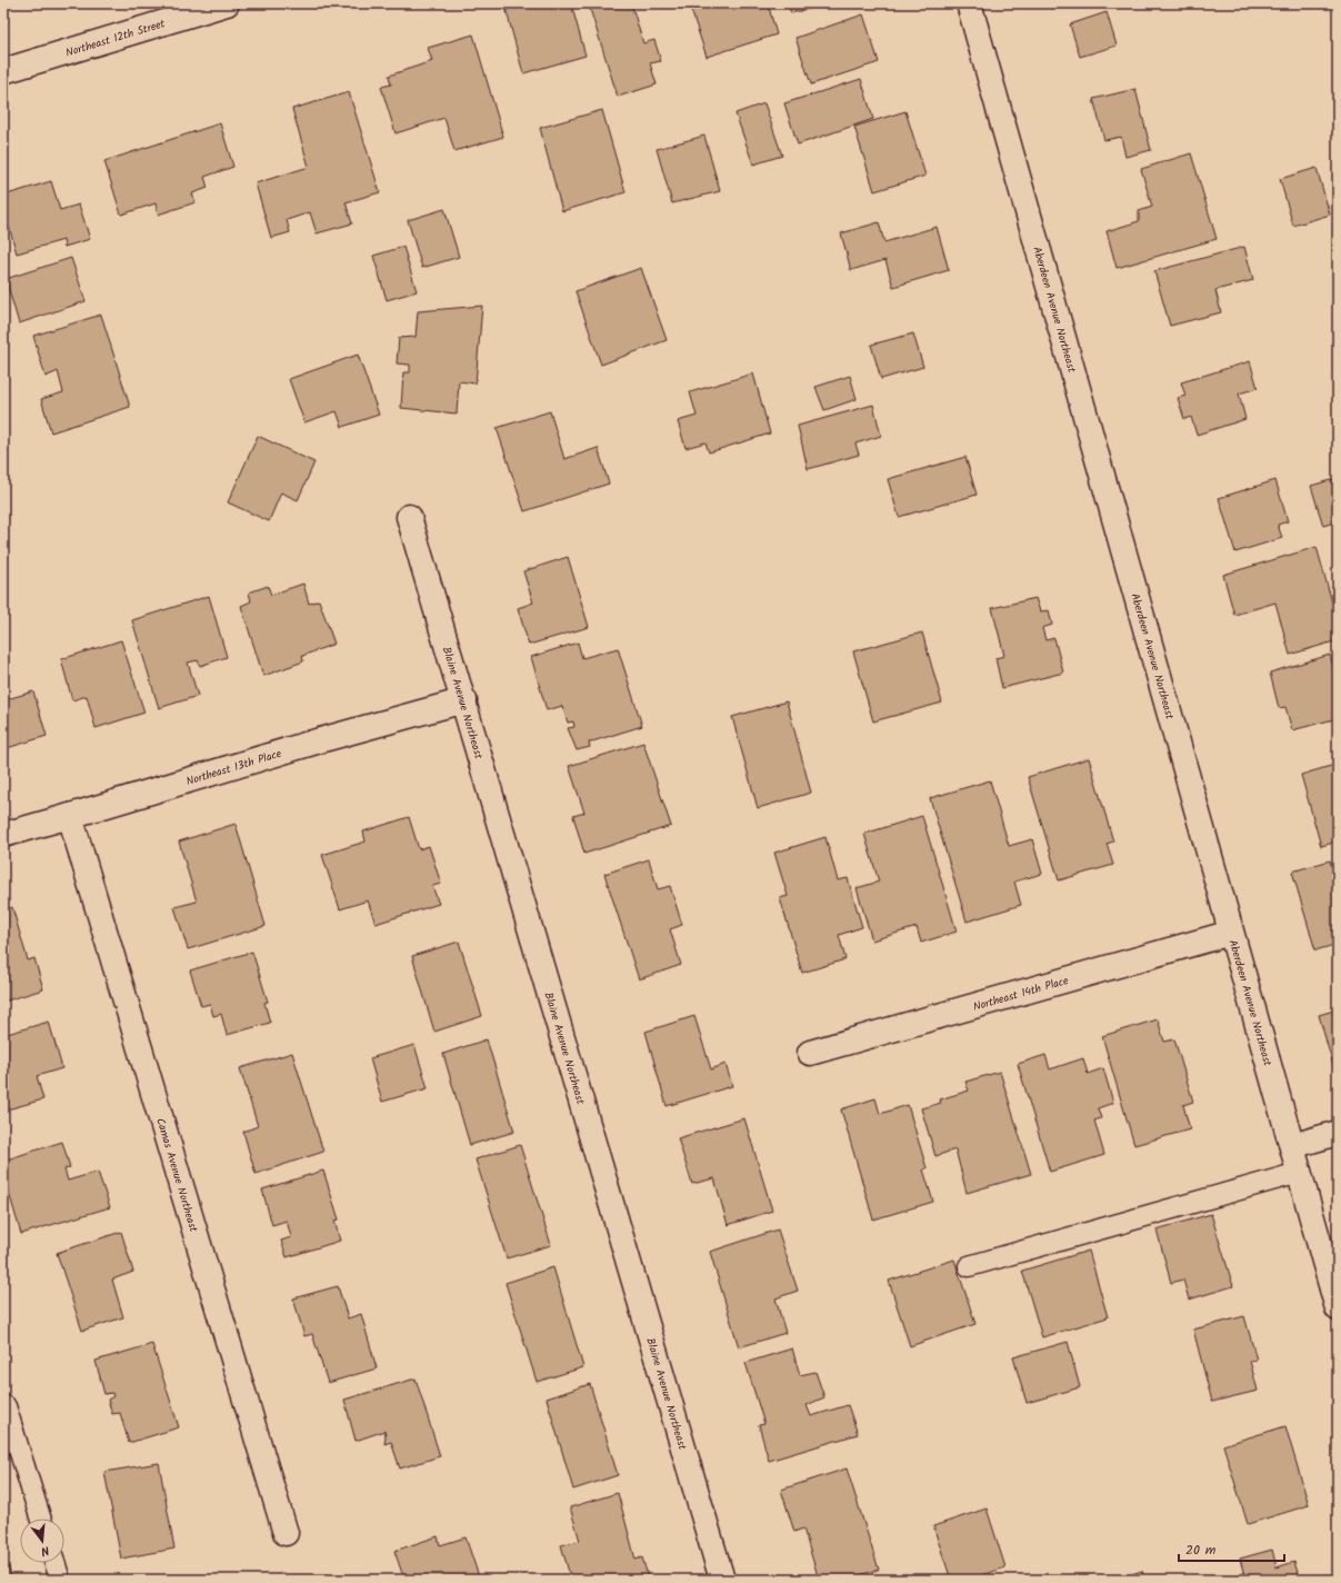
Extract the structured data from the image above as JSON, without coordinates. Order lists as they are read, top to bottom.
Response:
{
  "streets": {
    "street": [
      "Northeast 12th Street",
      "Aberdeen Avenue Northeast",
      "Blaine Avenue Northeast",
      "Northeast 13th Place",
      "Northeast 14th Place",
      "Camas Avenue Northeast"
    ]
  },
  "crossings": [
    ["Aberdeen Avenue Northeast", "Northeast 14th Place"],
    ["Blaine Avenue Northeast", "Northeast 13th Place"],
    ["Northeast 13th Place", "Camas Avenue Northeast"]
  ],
  "scale_bar": "20 m",
  "north": "bottom"
}
